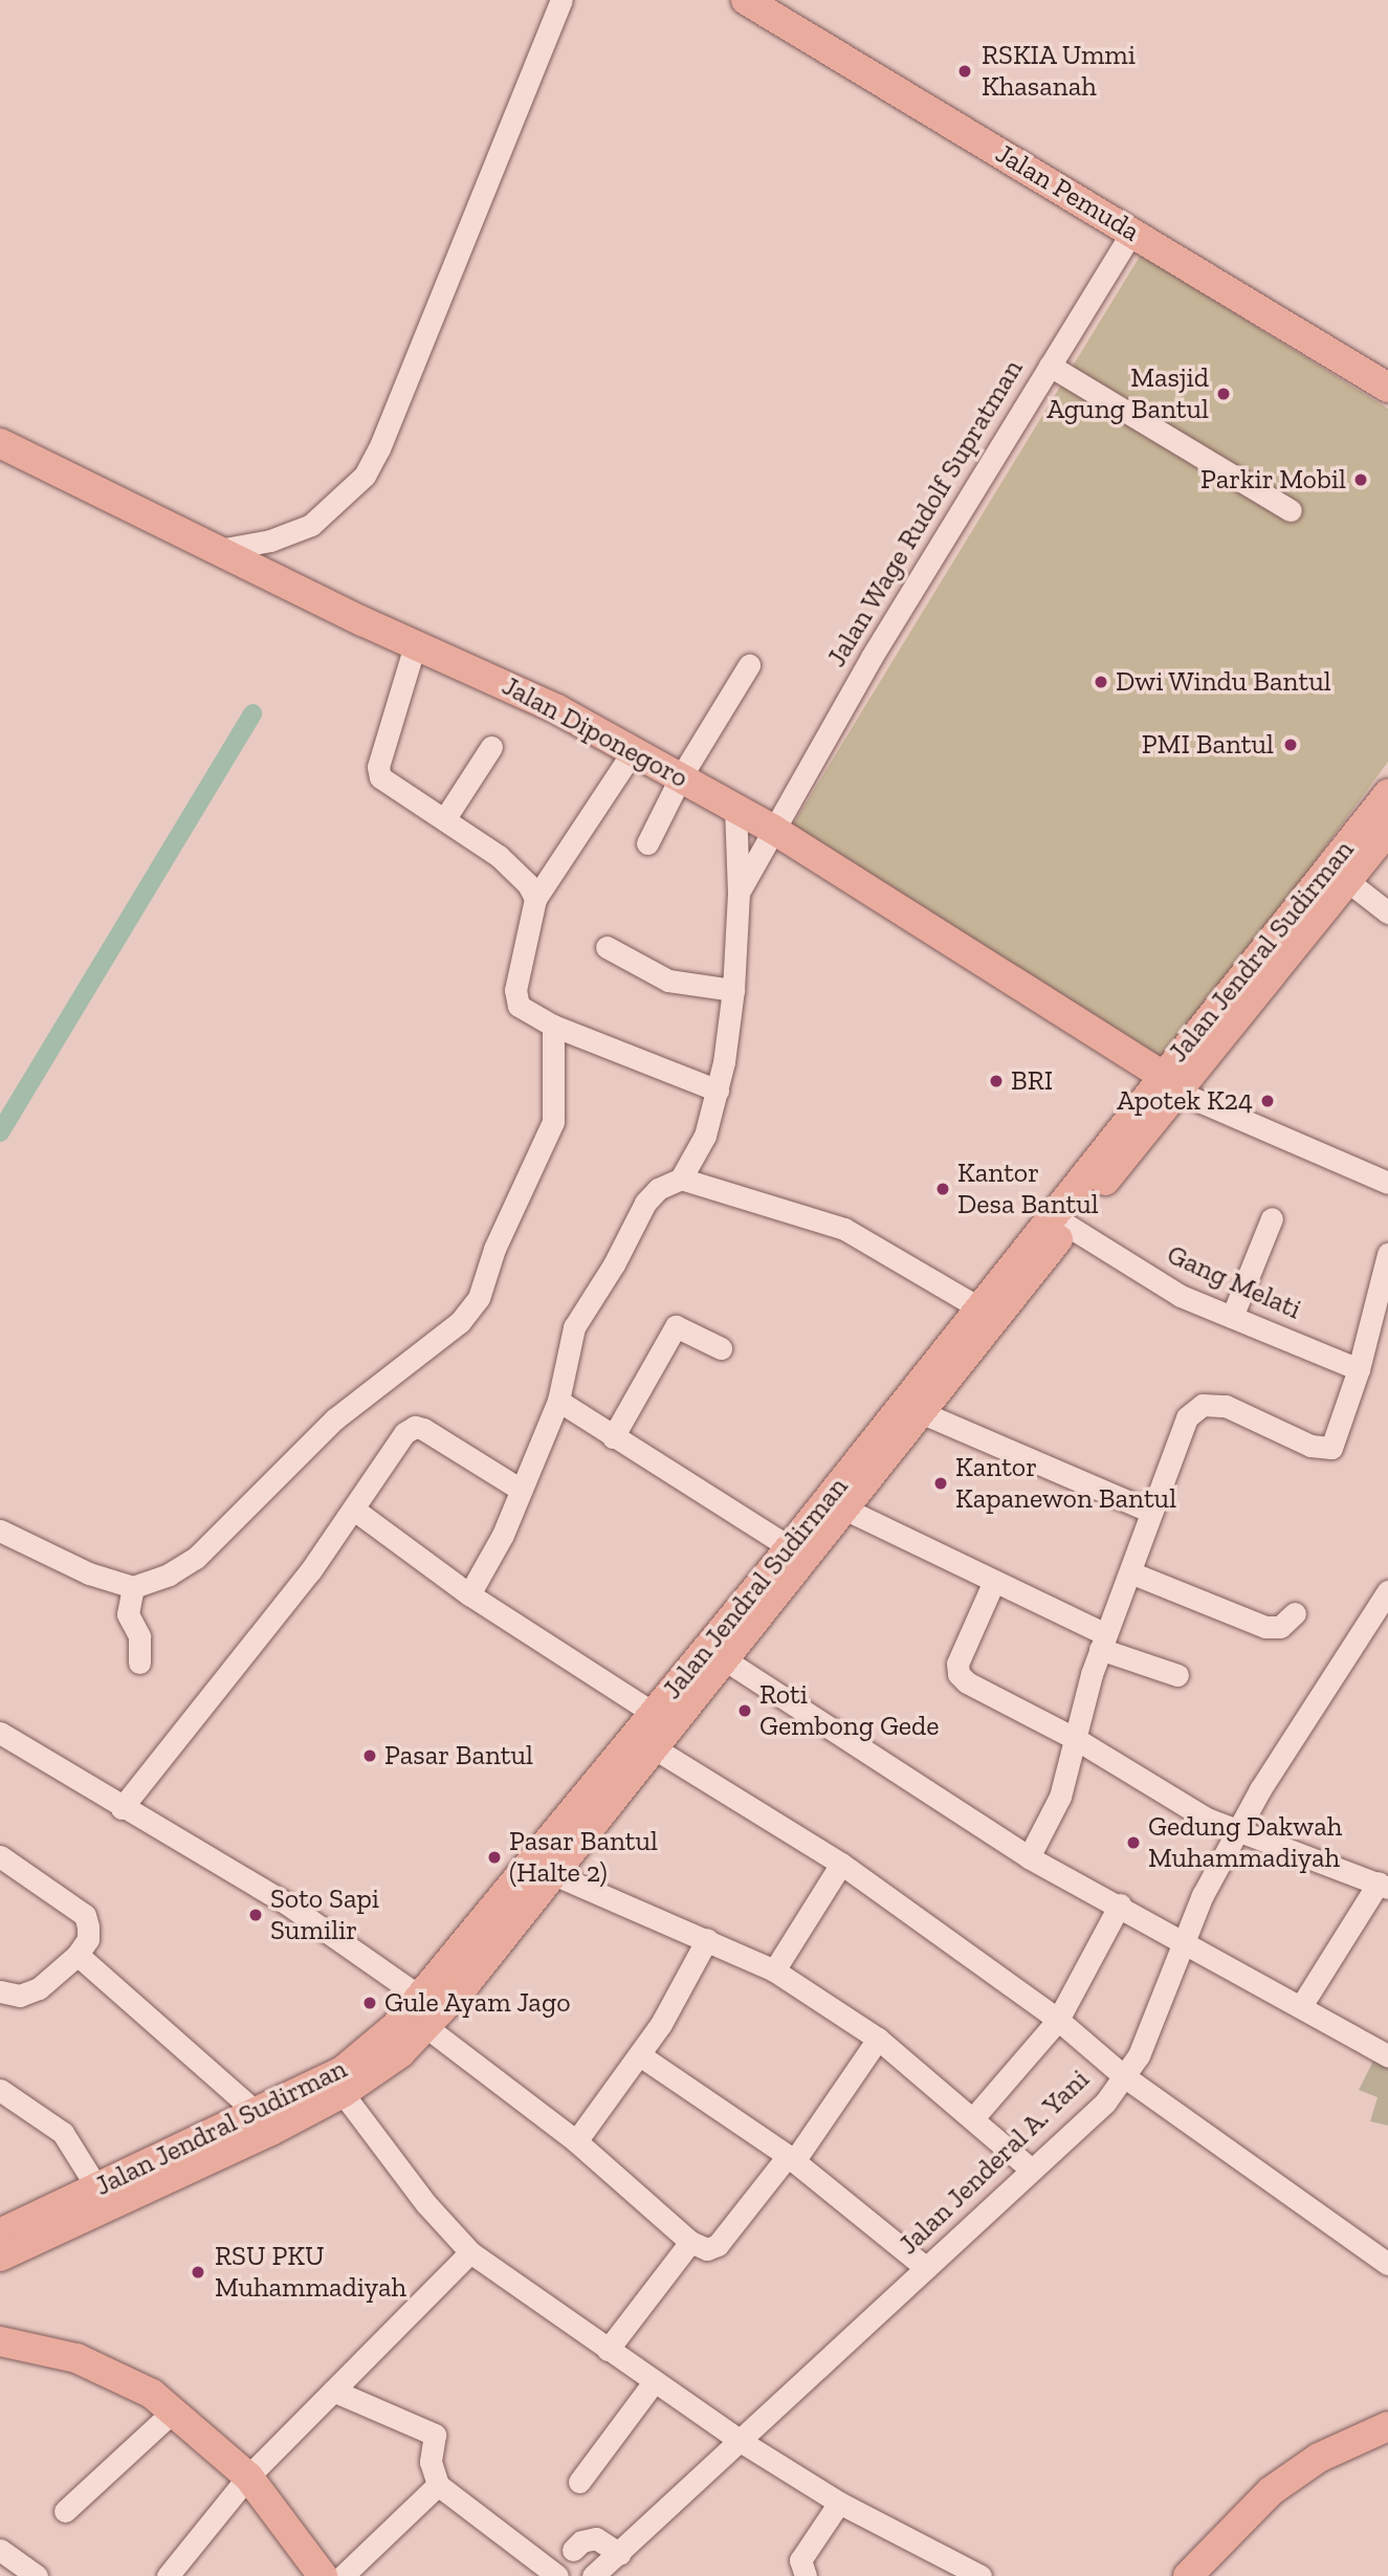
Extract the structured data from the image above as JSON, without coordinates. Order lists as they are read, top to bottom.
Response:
{
  "streets": {
    "main road": ["Jalan Pemuda", "Jalan Diponegoro", "Jalan Jendral Sudirman"],
    "street": ["Jalan Wage Rudolf Supratman", "Gang Melati", "Jalan Jenderal A. Yani"]
  },
  "crossings": [
    ["Jalan Pemuda", "Jalan Wage Rudolf Supratman"],
    ["Jalan Wage Rudolf Supratman", "Jalan Diponegoro"],
    ["Jalan Diponegoro", "Jalan Jendral Sudirman"],
    ["Jalan Jendral Sudirman", "Gang Melati"]
  ],
  "places": [
    "RSKIA Ummi Khasanah",
    "Masjid Agung Bantul",
    "Parkir Mobil",
    "Dwi Windu Bantul",
    "PMI Bantul",
    "BRI",
    "Apotek K24",
    "Kantor Desa Bantul",
    "Kantor Kapanewon Bantul",
    "Roti Gembong Gede",
    "Pasar Bantul",
    "Gedung Dakwah Muhammadiyah",
    "Pasar Bantul (Halte 2)",
    "Soto Sapi Sumilir",
    "Gule Ayam Jago",
    "RSU PKU Muhammadiyah"
  ]
}
